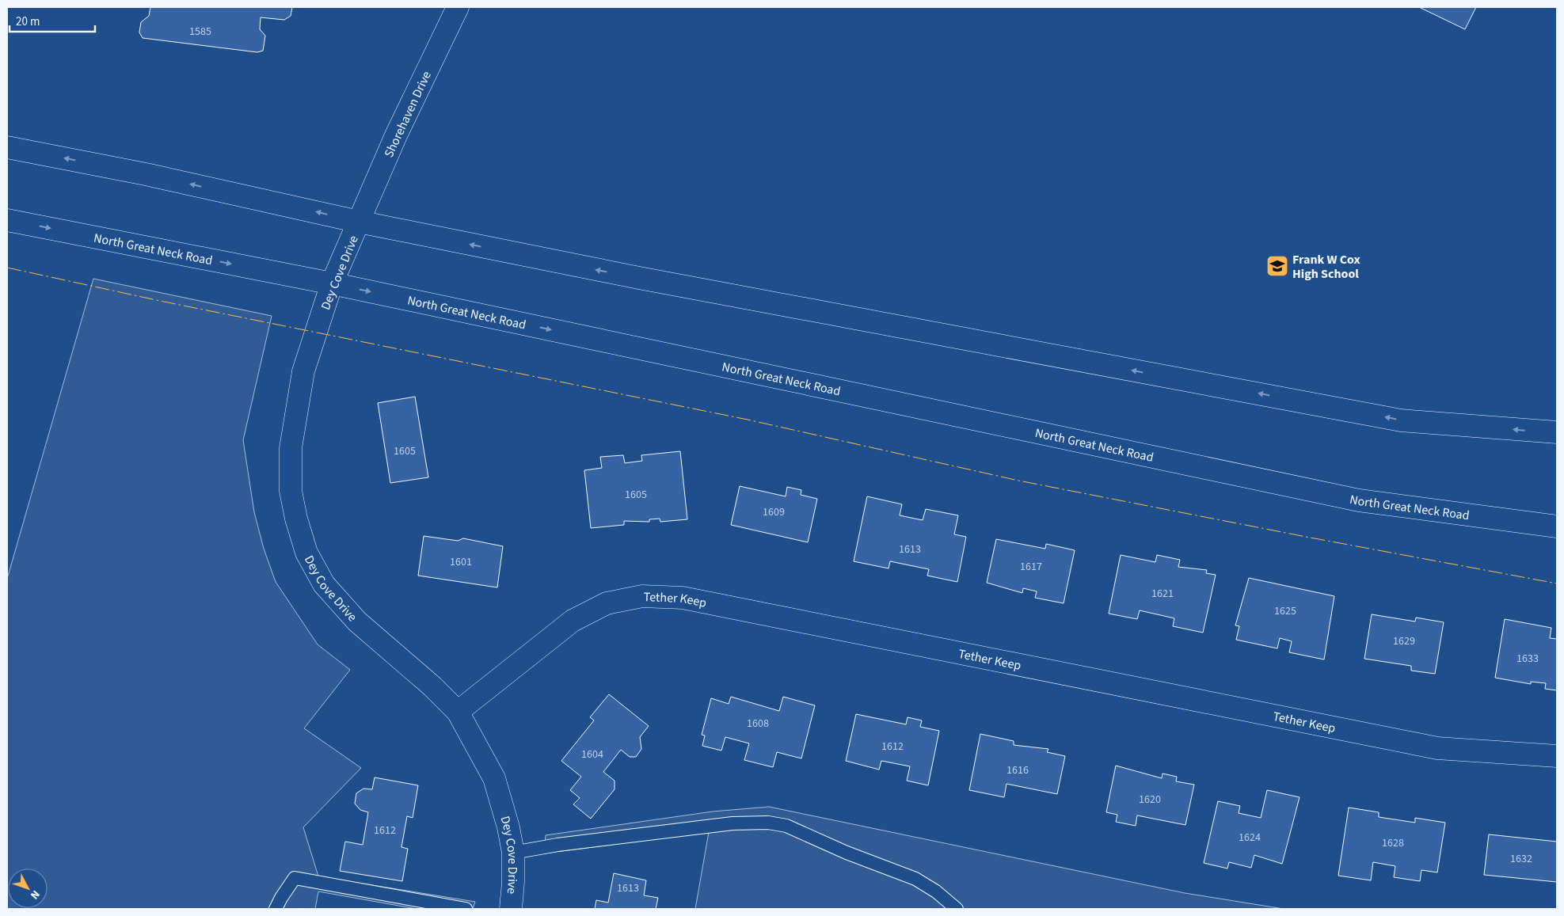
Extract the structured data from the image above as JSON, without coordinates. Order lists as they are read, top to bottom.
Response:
{
  "streets": {
    "main road": [
      "Shorehaven Drive",
      "North Great Neck Road",
      "Dey Cove Drive",
      "Tether Keep"
    ]
  },
  "crossings": [
    ["Shorehaven Drive", "Dey Cove Drive"],
    ["North Great Neck Road", "Dey Cove Drive"],
    ["Dey Cove Drive", "Tether Keep"]
  ],
  "places": {
    "school or university": ["Frank W Cox High School"]
  },
  "house_numbers": [
    "1585",
    "1605",
    "1605",
    "1609",
    "1613",
    "1601",
    "1617",
    "1621",
    "1625",
    "1629",
    "1633",
    "1608",
    "1612",
    "1604",
    "1616",
    "1620",
    "1612",
    "1624",
    "1628",
    "1632",
    "1613"
  ],
  "scale_bar": "20 m",
  "north": "bottom right"
}
